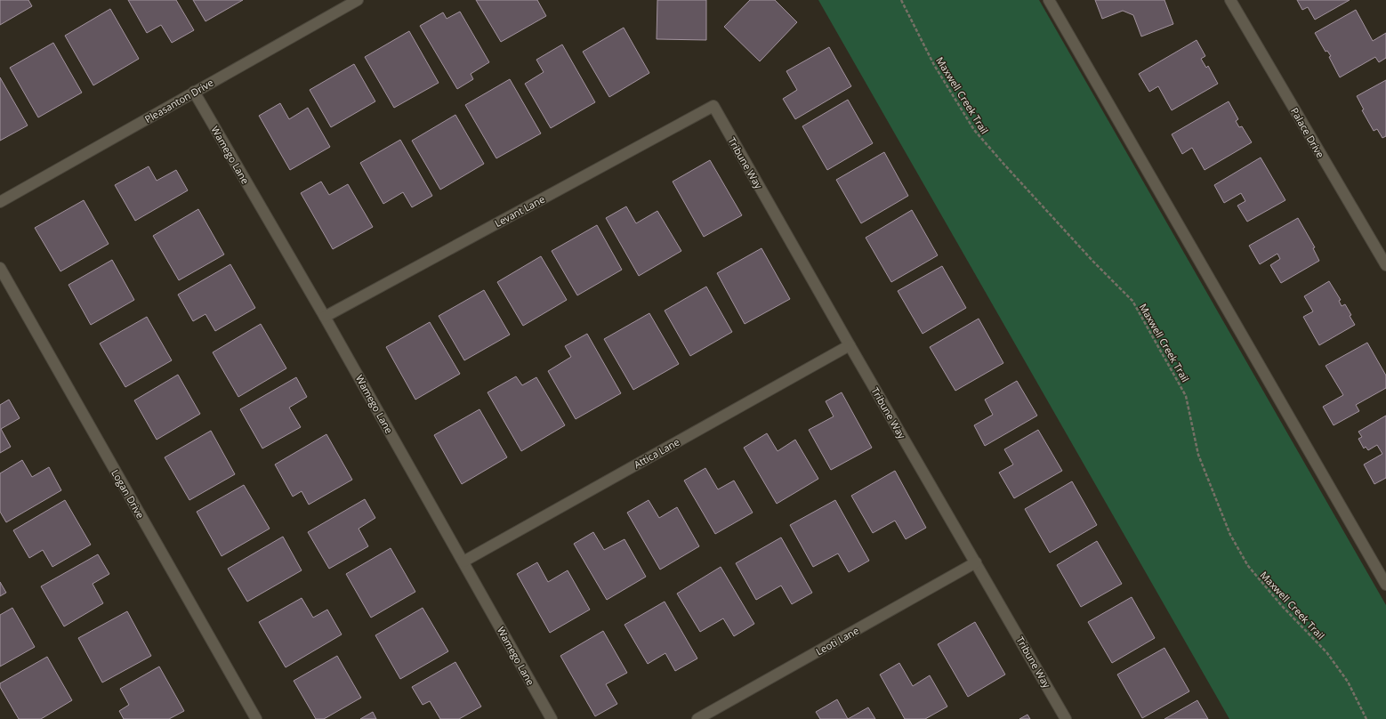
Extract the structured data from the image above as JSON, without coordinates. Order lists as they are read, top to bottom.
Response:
{
  "streets": {
    "street": [
      "Pleasanton Drive",
      "Palace Drive",
      "Wamego Lane",
      "Tribune Way",
      "Levant Lane",
      "Attica Lane",
      "Logan Drive",
      "Leoti Lane"
    ],
    "path": ["Maxwell Creek Trail"]
  },
  "crossings": [
    ["Pleasanton Drive", "Wamego Lane"],
    ["Wamego Lane", "Levant Lane"],
    ["Wamego Lane", "Attica Lane"],
    ["Tribune Way", "Levant Lane"],
    ["Tribune Way", "Attica Lane"],
    ["Tribune Way", "Leoti Lane"]
  ]
}
